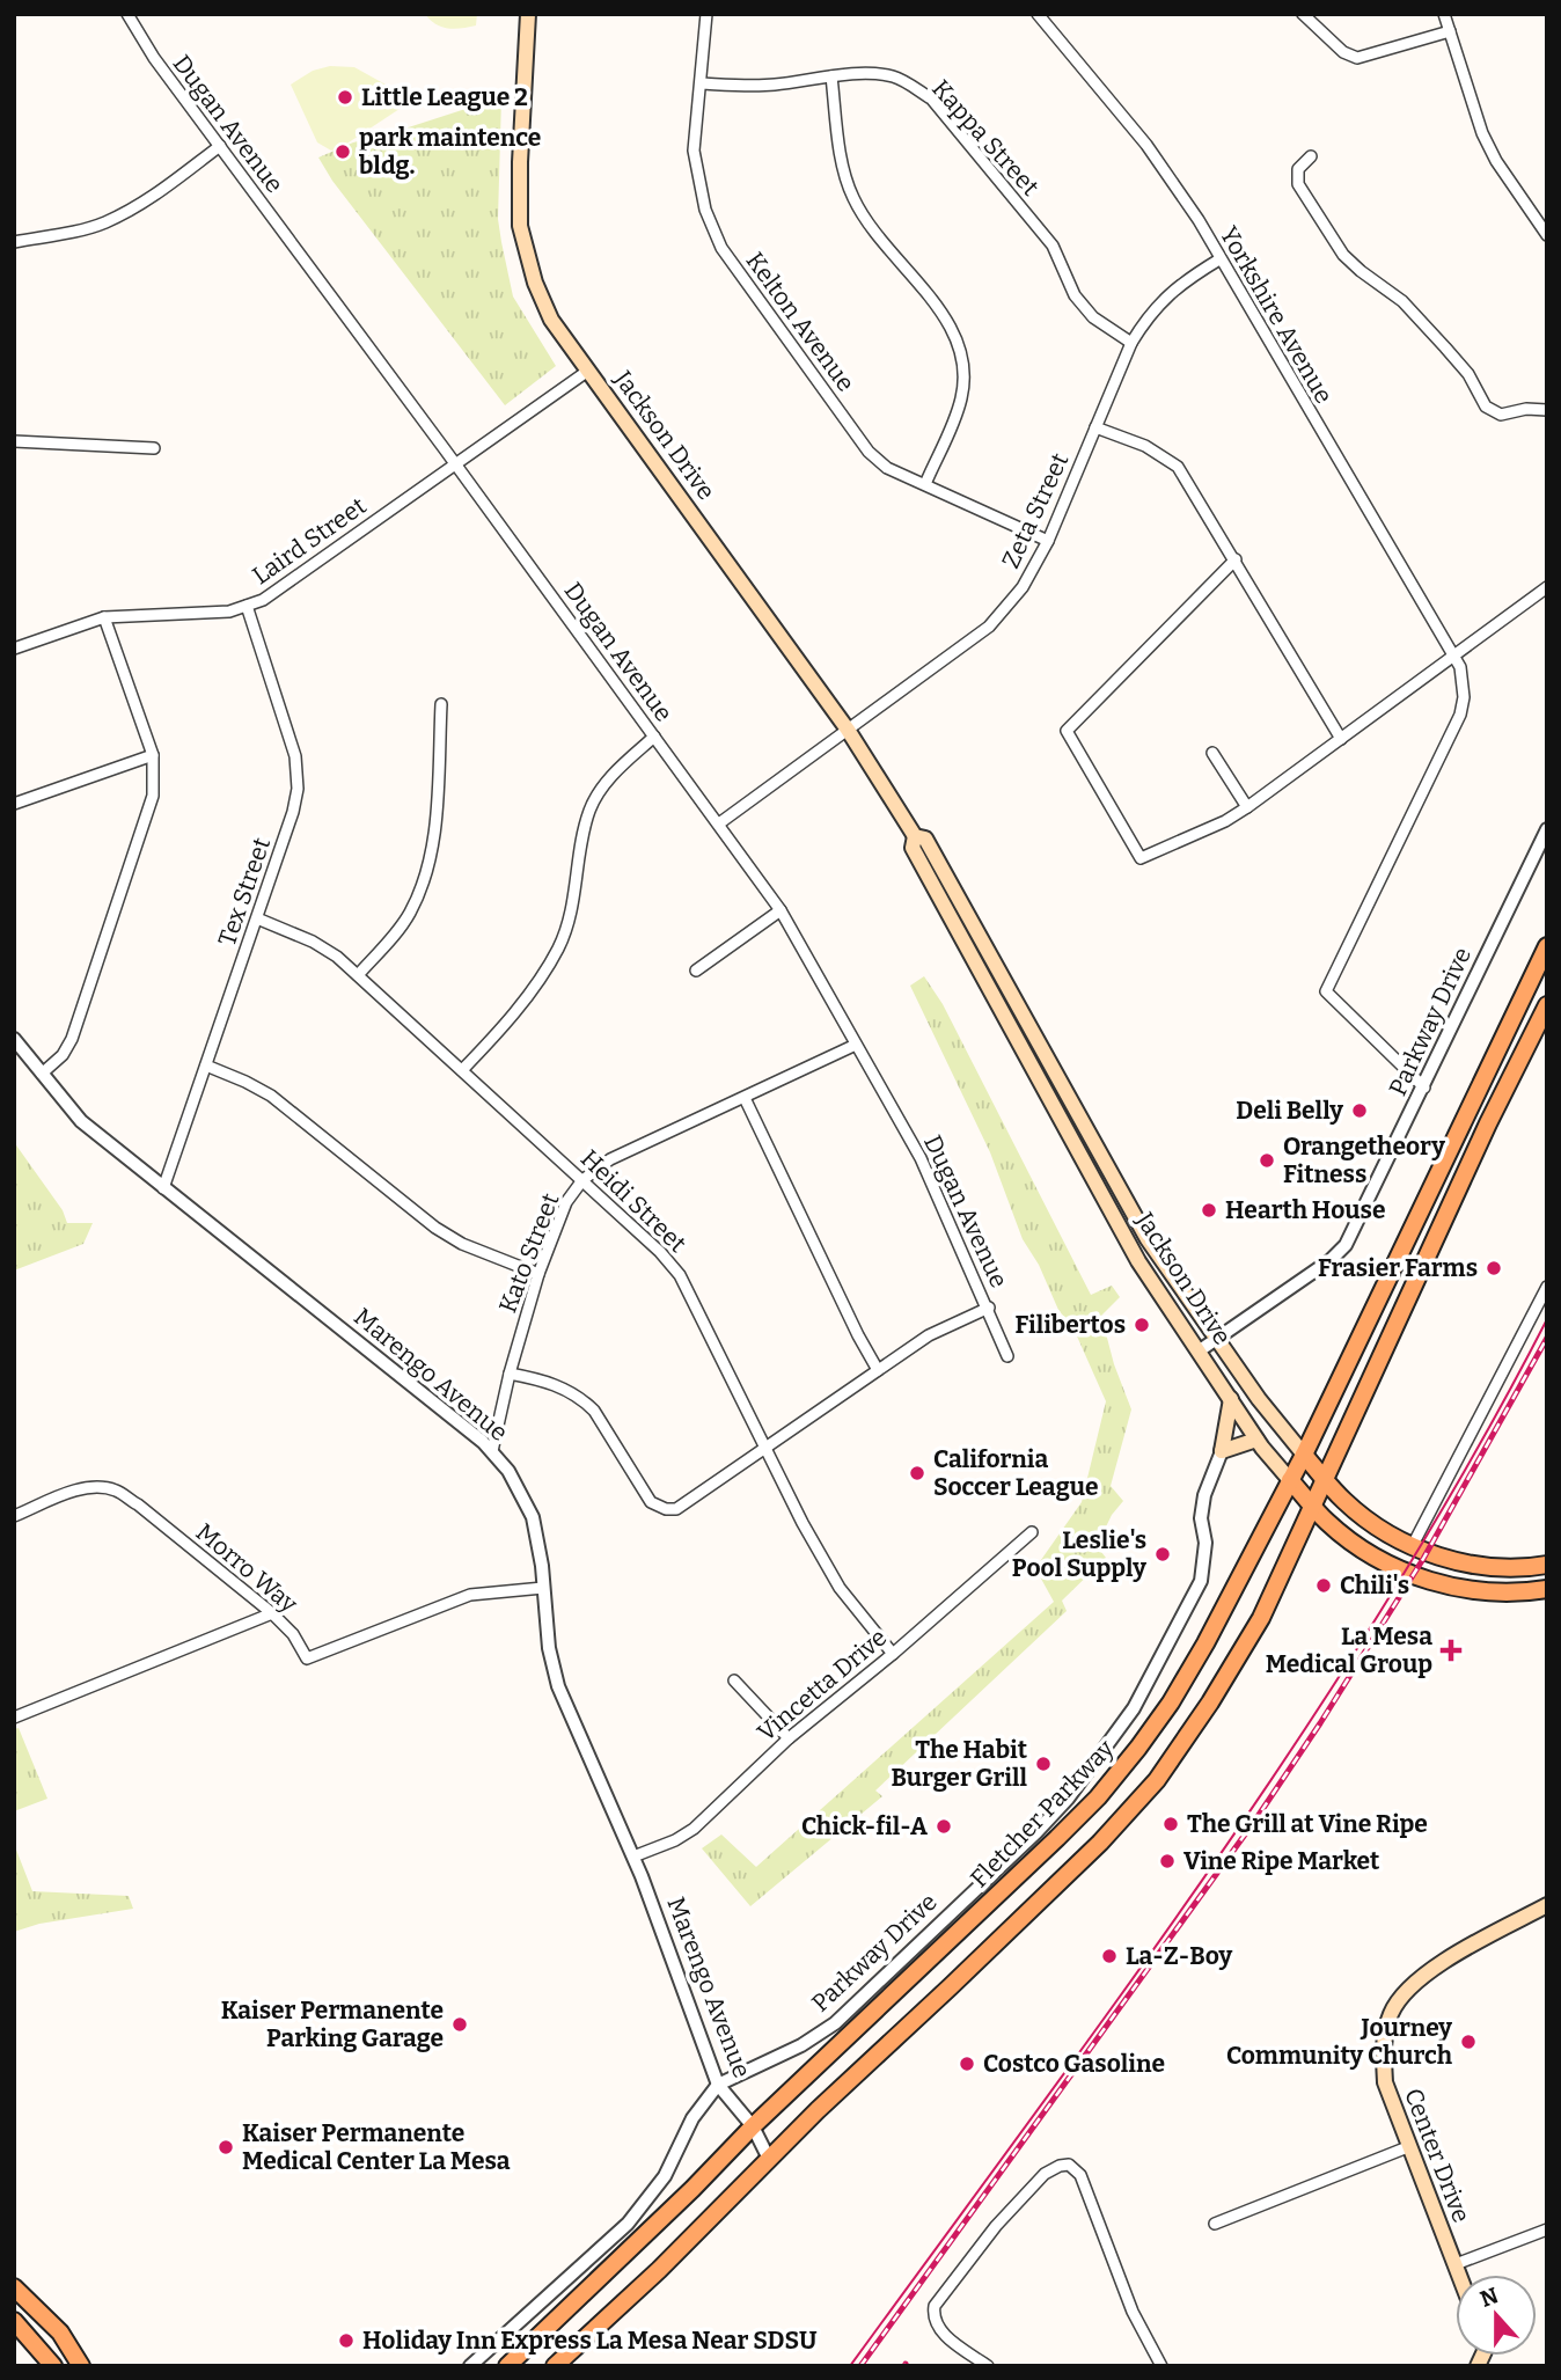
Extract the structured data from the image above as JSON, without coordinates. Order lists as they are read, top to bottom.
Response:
{
  "streets": {
    "main road": ["Jackson Drive", "Fletcher Parkway", "Center Drive"],
    "street": [
      "Dugan Avenue",
      "Kappa Street",
      "Yorkshire Avenue",
      "Kelton Avenue",
      "Zeta Street",
      "Laird Street",
      "Tex Street",
      "Parkway Drive",
      "Heidi Street",
      "Kato Street",
      "Marengo Avenue",
      "Morro Way",
      "Vincetta Drive"
    ]
  },
  "crossings": [
    ["Dugan Avenue", "Zeta Street"],
    ["Dugan Avenue", "Laird Street"],
    ["Dugan Avenue", "Kato Street"],
    ["Kappa Street", "Kelton Avenue"],
    ["Kappa Street", "Zeta Street"],
    ["Yorkshire Avenue", "Zeta Street"],
    ["Yorkshire Avenue", "Parkway Drive"],
    ["Kelton Avenue", "Zeta Street"],
    ["Jackson Drive", "Zeta Street"],
    ["Jackson Drive", "Laird Street"],
    ["Jackson Drive", "Parkway Drive"],
    ["Jackson Drive", "Fletcher Parkway"],
    ["Laird Street", "Tex Street"],
    ["Tex Street", "Heidi Street"],
    ["Tex Street", "Marengo Avenue"],
    ["Parkway Drive", "Marengo Avenue"],
    ["Heidi Street", "Kato Street"],
    ["Heidi Street", "Vincetta Drive"],
    ["Kato Street", "Marengo Avenue"],
    ["Marengo Avenue", "Morro Way"],
    ["Marengo Avenue", "Vincetta Drive"],
    ["Marengo Avenue", "Fletcher Parkway"]
  ],
  "places": {
    "other": [
      "Little League 2",
      "park maintence bldg.",
      "Deli Belly",
      "Orangetheory Fitness",
      "Hearth House",
      "Frasier Farms",
      "Filibertos",
      "California Soccer League",
      "Leslie's Pool Supply",
      "Chili's",
      "The Habit Burger Grill",
      "The Grill at Vine Ripe",
      "Chick-fil-A",
      "Vine Ripe Market",
      "La-Z-Boy",
      "Kaiser Permanente Parking Garage",
      "Journey Community Church",
      "Costco Gasoline",
      "Kaiser Permanente Medical Center La Mesa",
      "Holiday Inn Express La Mesa Near SDSU"
    ],
    "health": ["La Mesa Medical Group"]
  },
  "north": "top"
}
